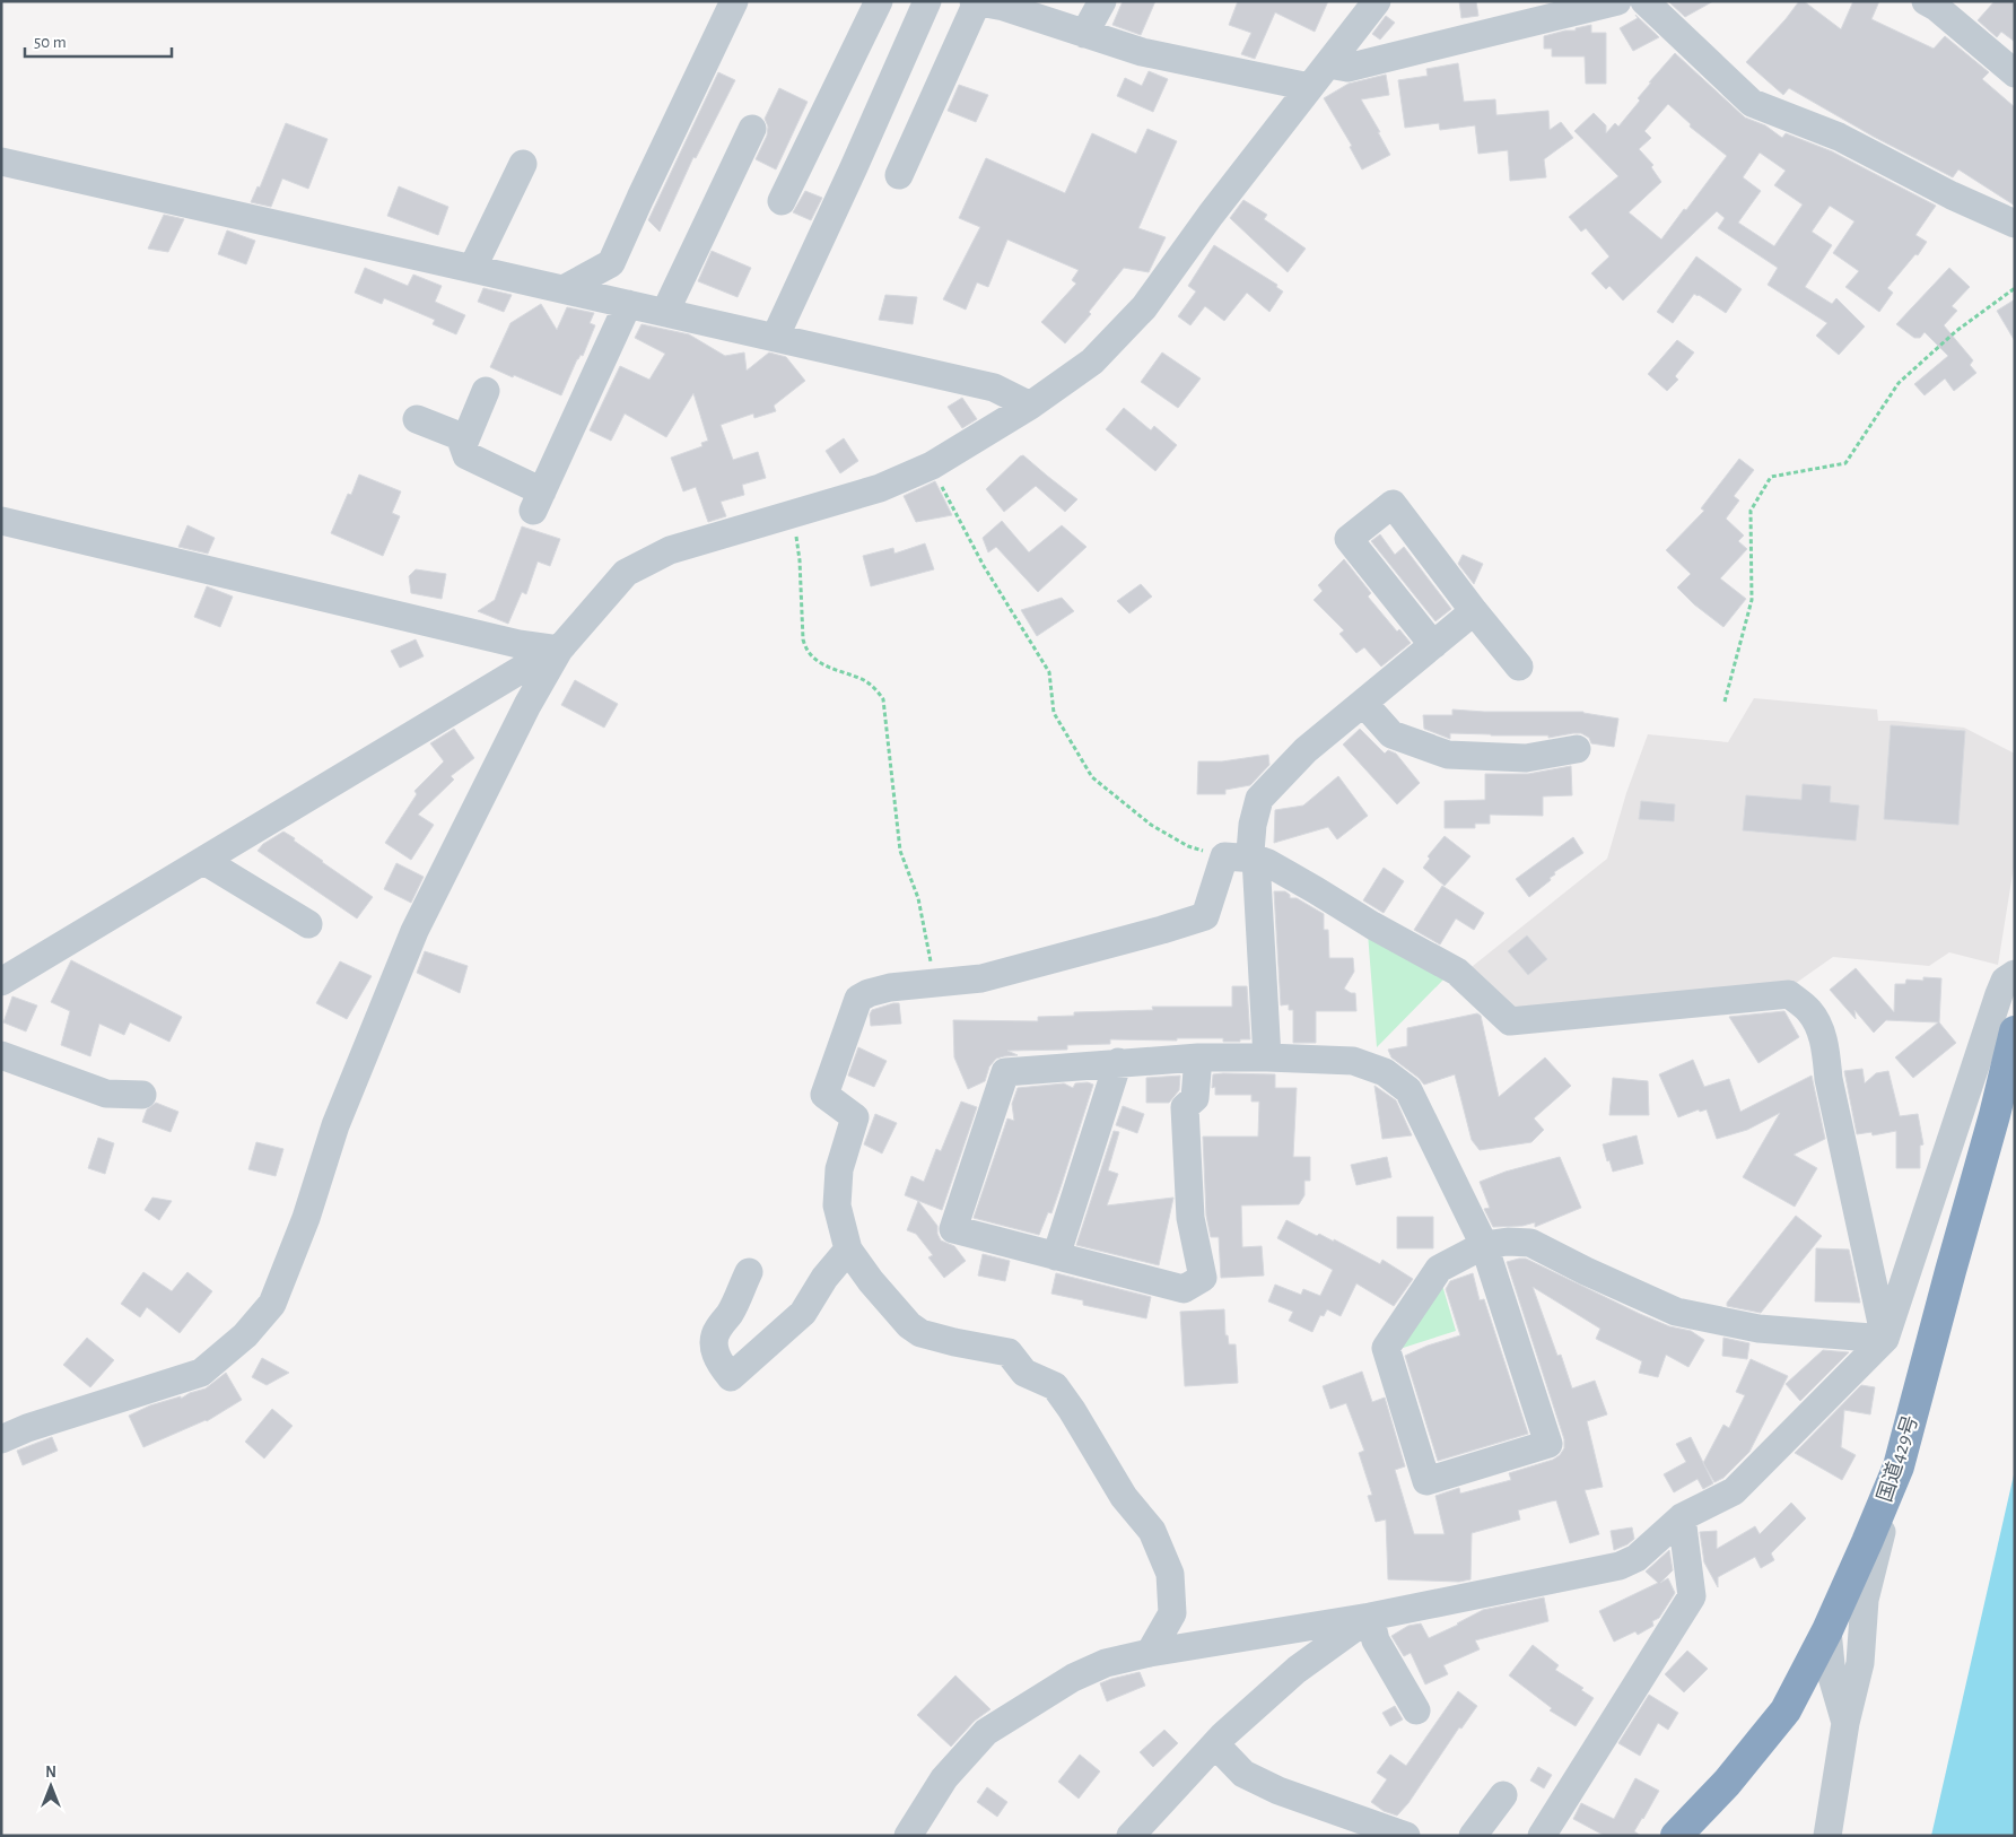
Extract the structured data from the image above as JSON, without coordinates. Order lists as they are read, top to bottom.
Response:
{
  "streets": {
    "highway": ["国道429号"]
  },
  "scale_bar": "50 m",
  "north": "top"
}
